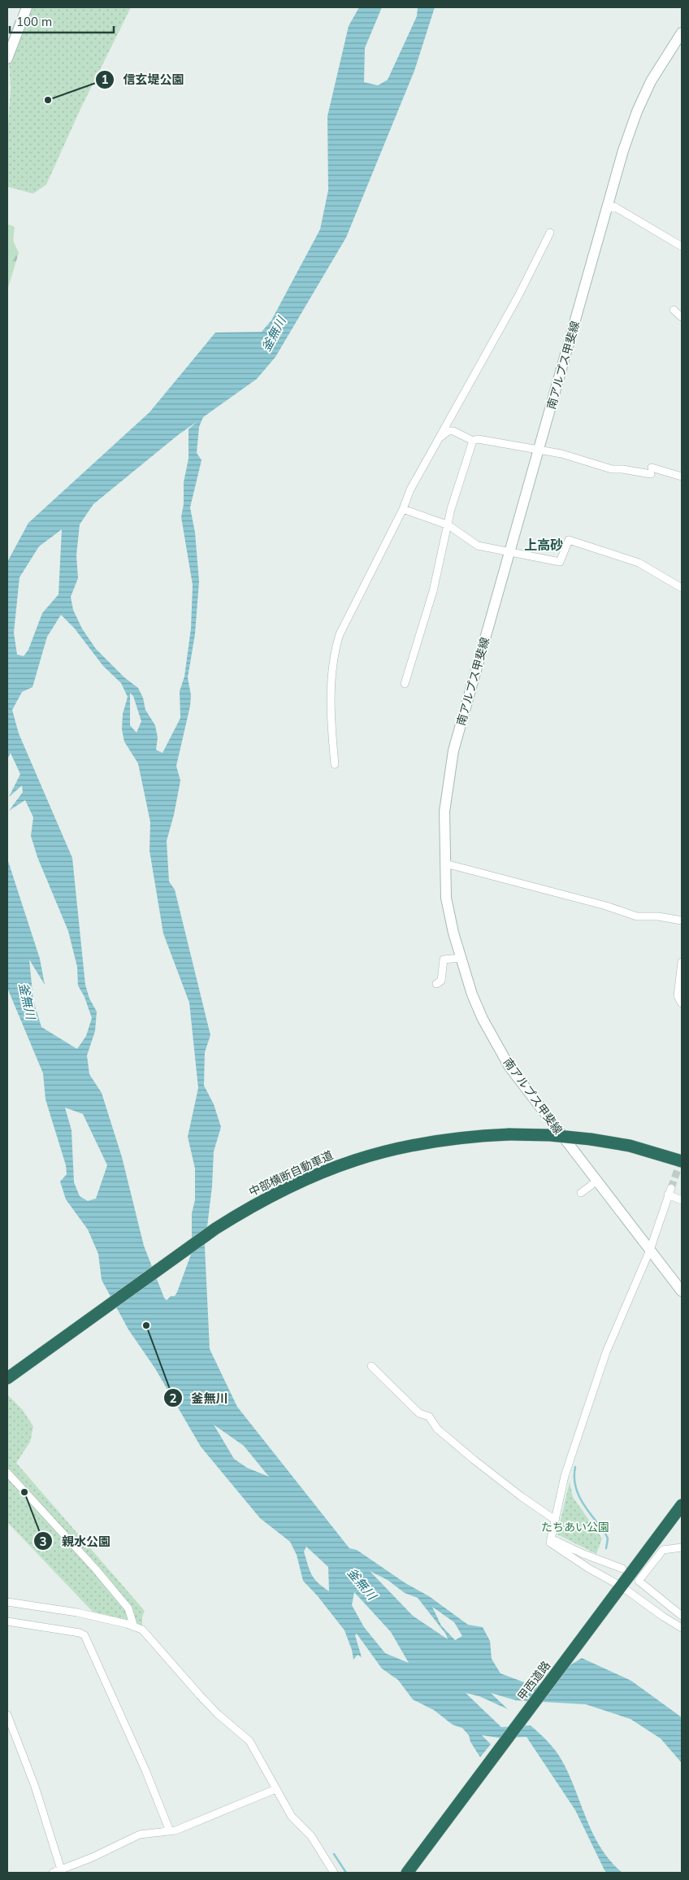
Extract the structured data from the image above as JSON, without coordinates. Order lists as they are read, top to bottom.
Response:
{
  "streets": {
    "highway": ["中部横断自動車道", "甲西道路"],
    "main road": ["南アルプス甲斐線"]
  },
  "districts": ["上高砂"],
  "water": ["釜無川"],
  "parks": ["たちあい公園"],
  "places": ["信玄堤公園", "釜無川", "親水公園"],
  "scale_bar": "100 m"
}
